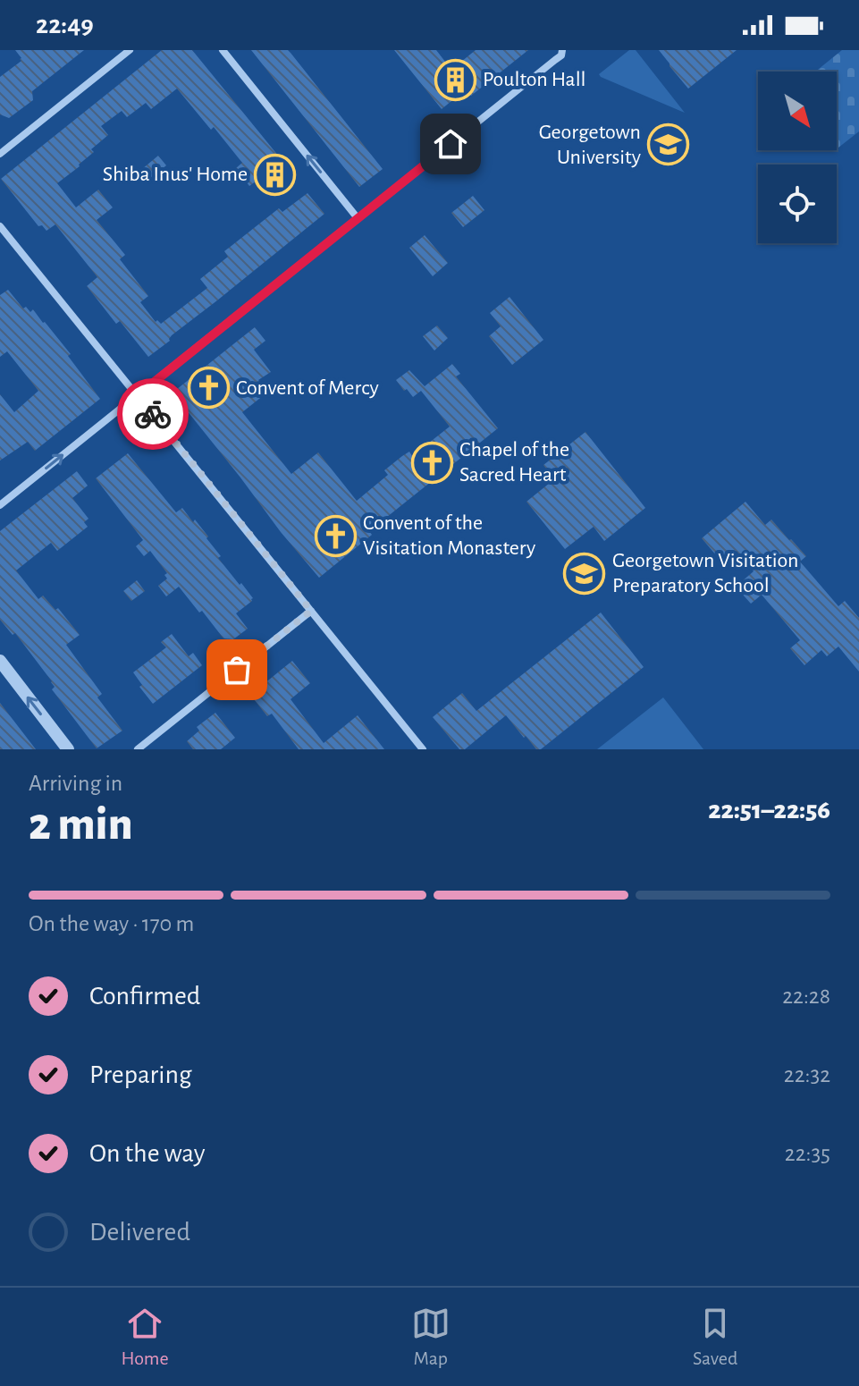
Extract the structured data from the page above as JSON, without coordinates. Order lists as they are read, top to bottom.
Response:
{
  "places": {
    "building": ["Poulton Hall", "Shiba Inus' Home"],
    "school or university": ["Georgetown University", "Georgetown Visitation Preparatory School"],
    "church": ["Convent of Mercy", "Chapel of the Sacred Heart", "Convent of the Visitation Monastery"]
  },
  "north": "bottom right",
  "page": {
    "status": "22:49",
    "heading": ["2 min", "Arriving in", "22:51–22:56"],
    "bar": "On the way · 170 m",
    "list": [
      ["Confirmed", "22:28"],
      ["Preparing", "22:32"],
      ["On the way", "22:35"],
      "Delivered"
    ],
    "tabs": ["Home", "Map", "Saved"]
  }
}
